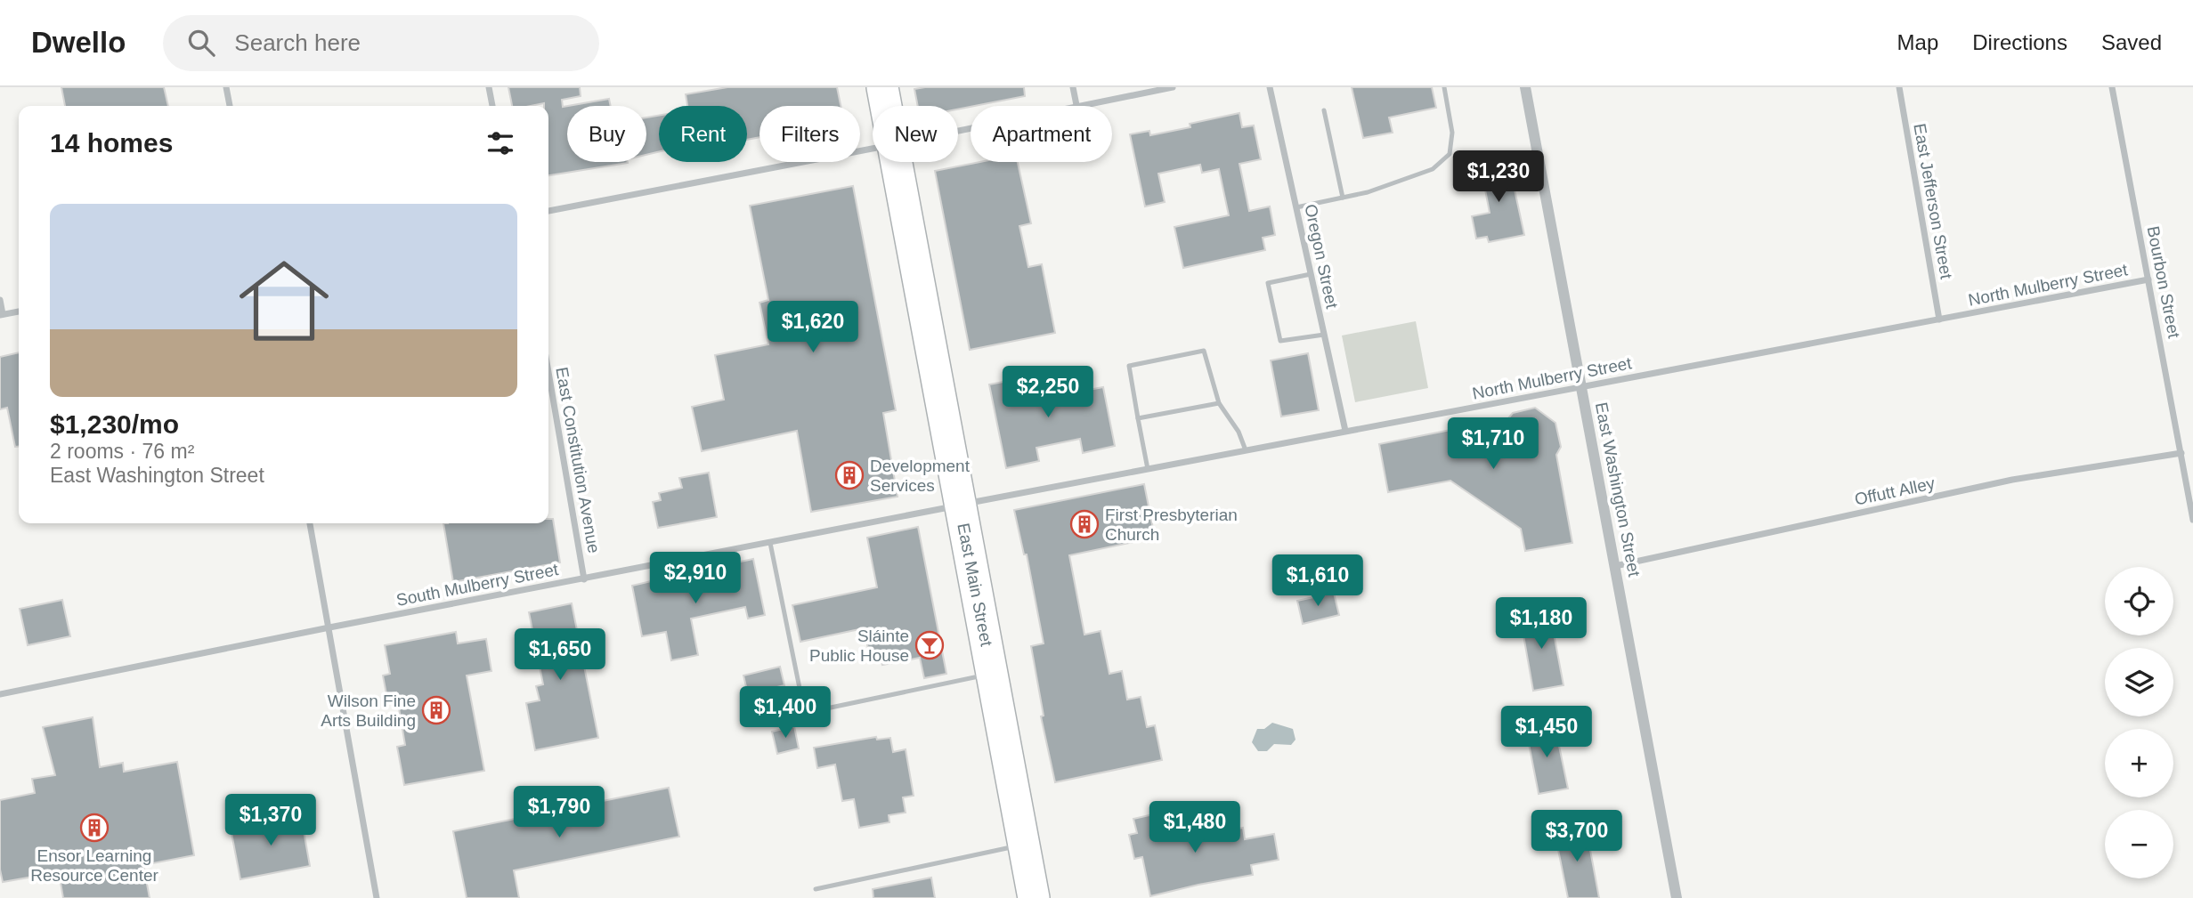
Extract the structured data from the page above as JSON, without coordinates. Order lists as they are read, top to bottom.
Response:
{
  "streets": {
    "main road": ["East Main Street"],
    "street": [
      "East Jefferson Street",
      "Oregon Street",
      "Bourbon Street",
      "North Mulberry Street",
      "East Constitution Avenue",
      "East Washington Street",
      "Offutt Alley",
      "South Mulberry Street"
    ]
  },
  "crossings": [
    ["East Jefferson Street", "North Mulberry Street"],
    ["Oregon Street", "North Mulberry Street"],
    ["Bourbon Street", "North Mulberry Street"],
    ["Bourbon Street", "Offutt Alley"],
    ["North Mulberry Street", "East Washington Street"],
    ["North Mulberry Street", "South Mulberry Street"],
    ["North Mulberry Street", "East Main Street"],
    ["East Constitution Avenue", "South Mulberry Street"],
    ["East Washington Street", "Offutt Alley"],
    ["South Mulberry Street", "East Main Street"]
  ],
  "places": {
    "building": [
      "Development Services",
      "First Presbyterian Church",
      "Wilson Fine Arts Building",
      "Ensor Learning Resource Center"
    ],
    "bar": ["Sláinte Public House"]
  },
  "page": {
    "header": "Dwello",
    "search": "Search here",
    "nav": ["Map", "Directions", "Saved"],
    "chip": [
      "Buy",
      "Rent",
      "Filters",
      "New",
      "Apartment"
    ],
    "heading": "14 homes",
    "price": [
      "$1,230",
      "$1,620",
      "$2,250",
      "$1,710",
      "$2,910",
      "$1,610",
      "$1,180",
      "$1,650",
      "$1,400",
      "$1,450",
      "$1,790",
      "$1,370",
      "$1,480",
      "$3,700"
    ],
    "list": [
      {
        "name": "$1,230/mo",
        "note": "2 rooms · 76 m² · East Washington Street"
      }
    ],
    "map_buttons": ["+", "−"]
  }
}
